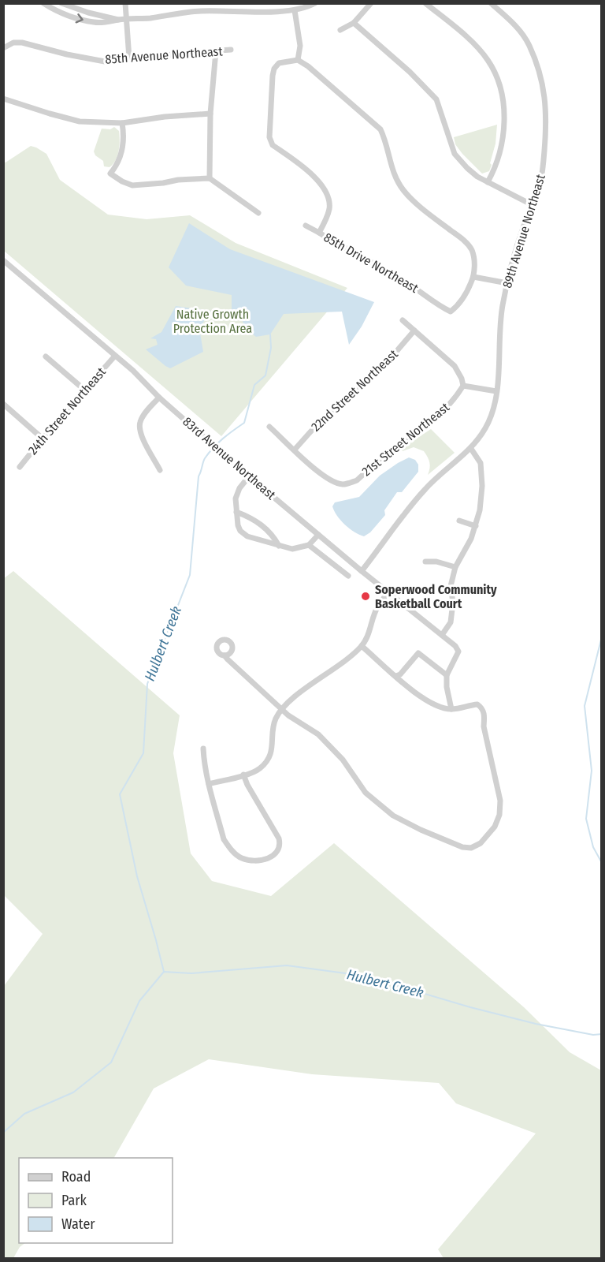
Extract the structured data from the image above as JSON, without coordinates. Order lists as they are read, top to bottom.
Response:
{
  "streets": {
    "street": [
      "85th Avenue Northeast",
      "89th Avenue Northeast",
      "85th Drive Northeast",
      "22nd Street Northeast",
      "24th Street Northeast",
      "21st Street Northeast",
      "83rd Avenue Northeast"
    ]
  },
  "crossings": [
    ["89th Avenue Northeast", "83rd Avenue Northeast"],
    ["22nd Street Northeast", "21st Street Northeast"],
    ["24th Street Northeast", "83rd Avenue Northeast"]
  ],
  "water": ["Hulbert Creek"],
  "parks": ["Native Growth Protection Area"],
  "places": ["Soperwood Community Basketball Court"],
  "legend": ["Road", "Park", "Water"]
}
